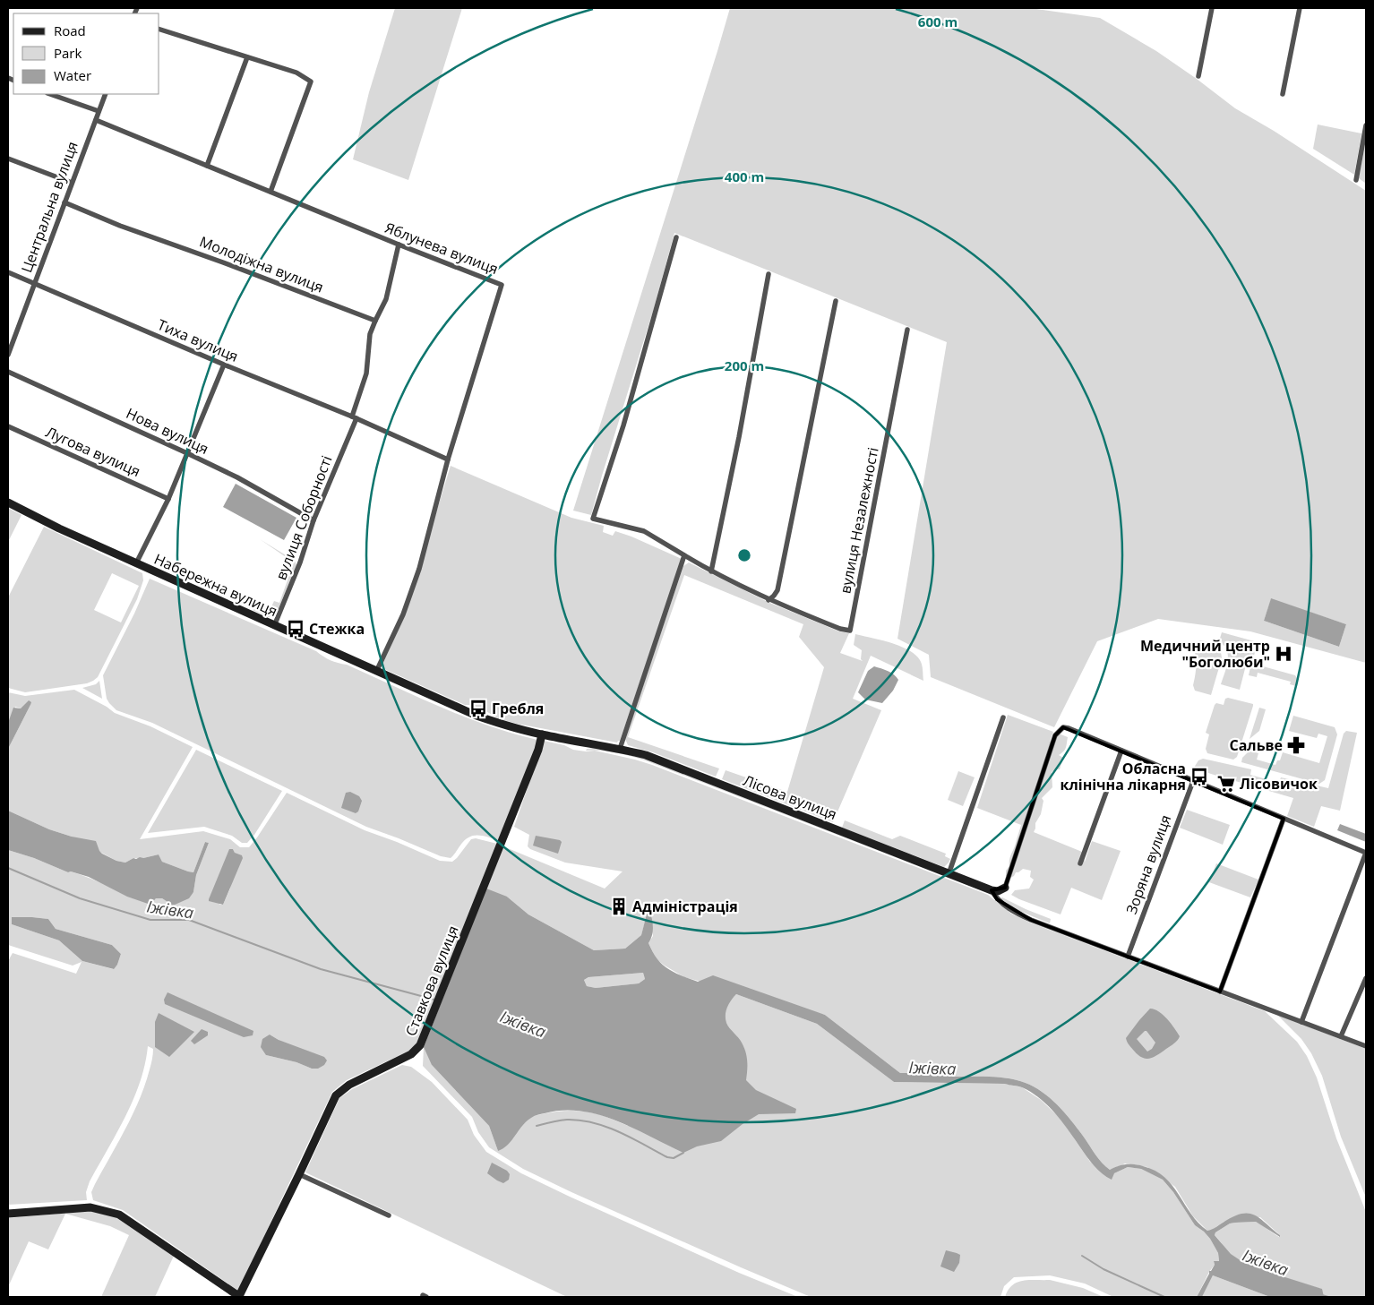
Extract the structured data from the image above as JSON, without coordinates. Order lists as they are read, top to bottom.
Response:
{
  "streets": {
    "street": [
      "Центральна вулиця",
      "Яблунева вулиця",
      "Молодіжна вулиця",
      "Тиха вулиця",
      "Нова вулиця",
      "Лугова вулиця",
      "вулиця Соборності",
      "вулиця Незалежності",
      "Набережна вулиця",
      "Лісова вулиця",
      "Зоряна вулиця",
      "Ставкова вулиця"
    ]
  },
  "crossings": [
    ["Центральна вулиця", "Яблунева вулиця"],
    ["Центральна вулиця", "Молодіжна вулиця"],
    ["Центральна вулиця", "Тиха вулиця"],
    ["Яблунева вулиця", "Тиха вулиця"],
    ["Яблунева вулиця", "Набережна вулиця"],
    ["Тиха вулиця", "вулиця Соборності"],
    ["Нова вулиця", "вулиця Соборності"],
    ["вулиця Соборності", "Набережна вулиця"],
    ["Набережна вулиця", "Лісова вулиця"],
    ["Набережна вулиця", "Ставкова вулиця"]
  ],
  "water": ["Іжівка"],
  "places": {
    "bus stop": ["Стежка", "Гребля", "Обласна клінічна лікарня"],
    "hospital": ["Медичний центр \"Боголюби\""],
    "pharmacy": ["Сальве"],
    "supermarket": ["Лісовичок"],
    "building": ["Адміністрація"]
  },
  "legend": ["Road", "Park", "Water"],
  "rings": ["600 m", "400 m", "200 m"]
}
